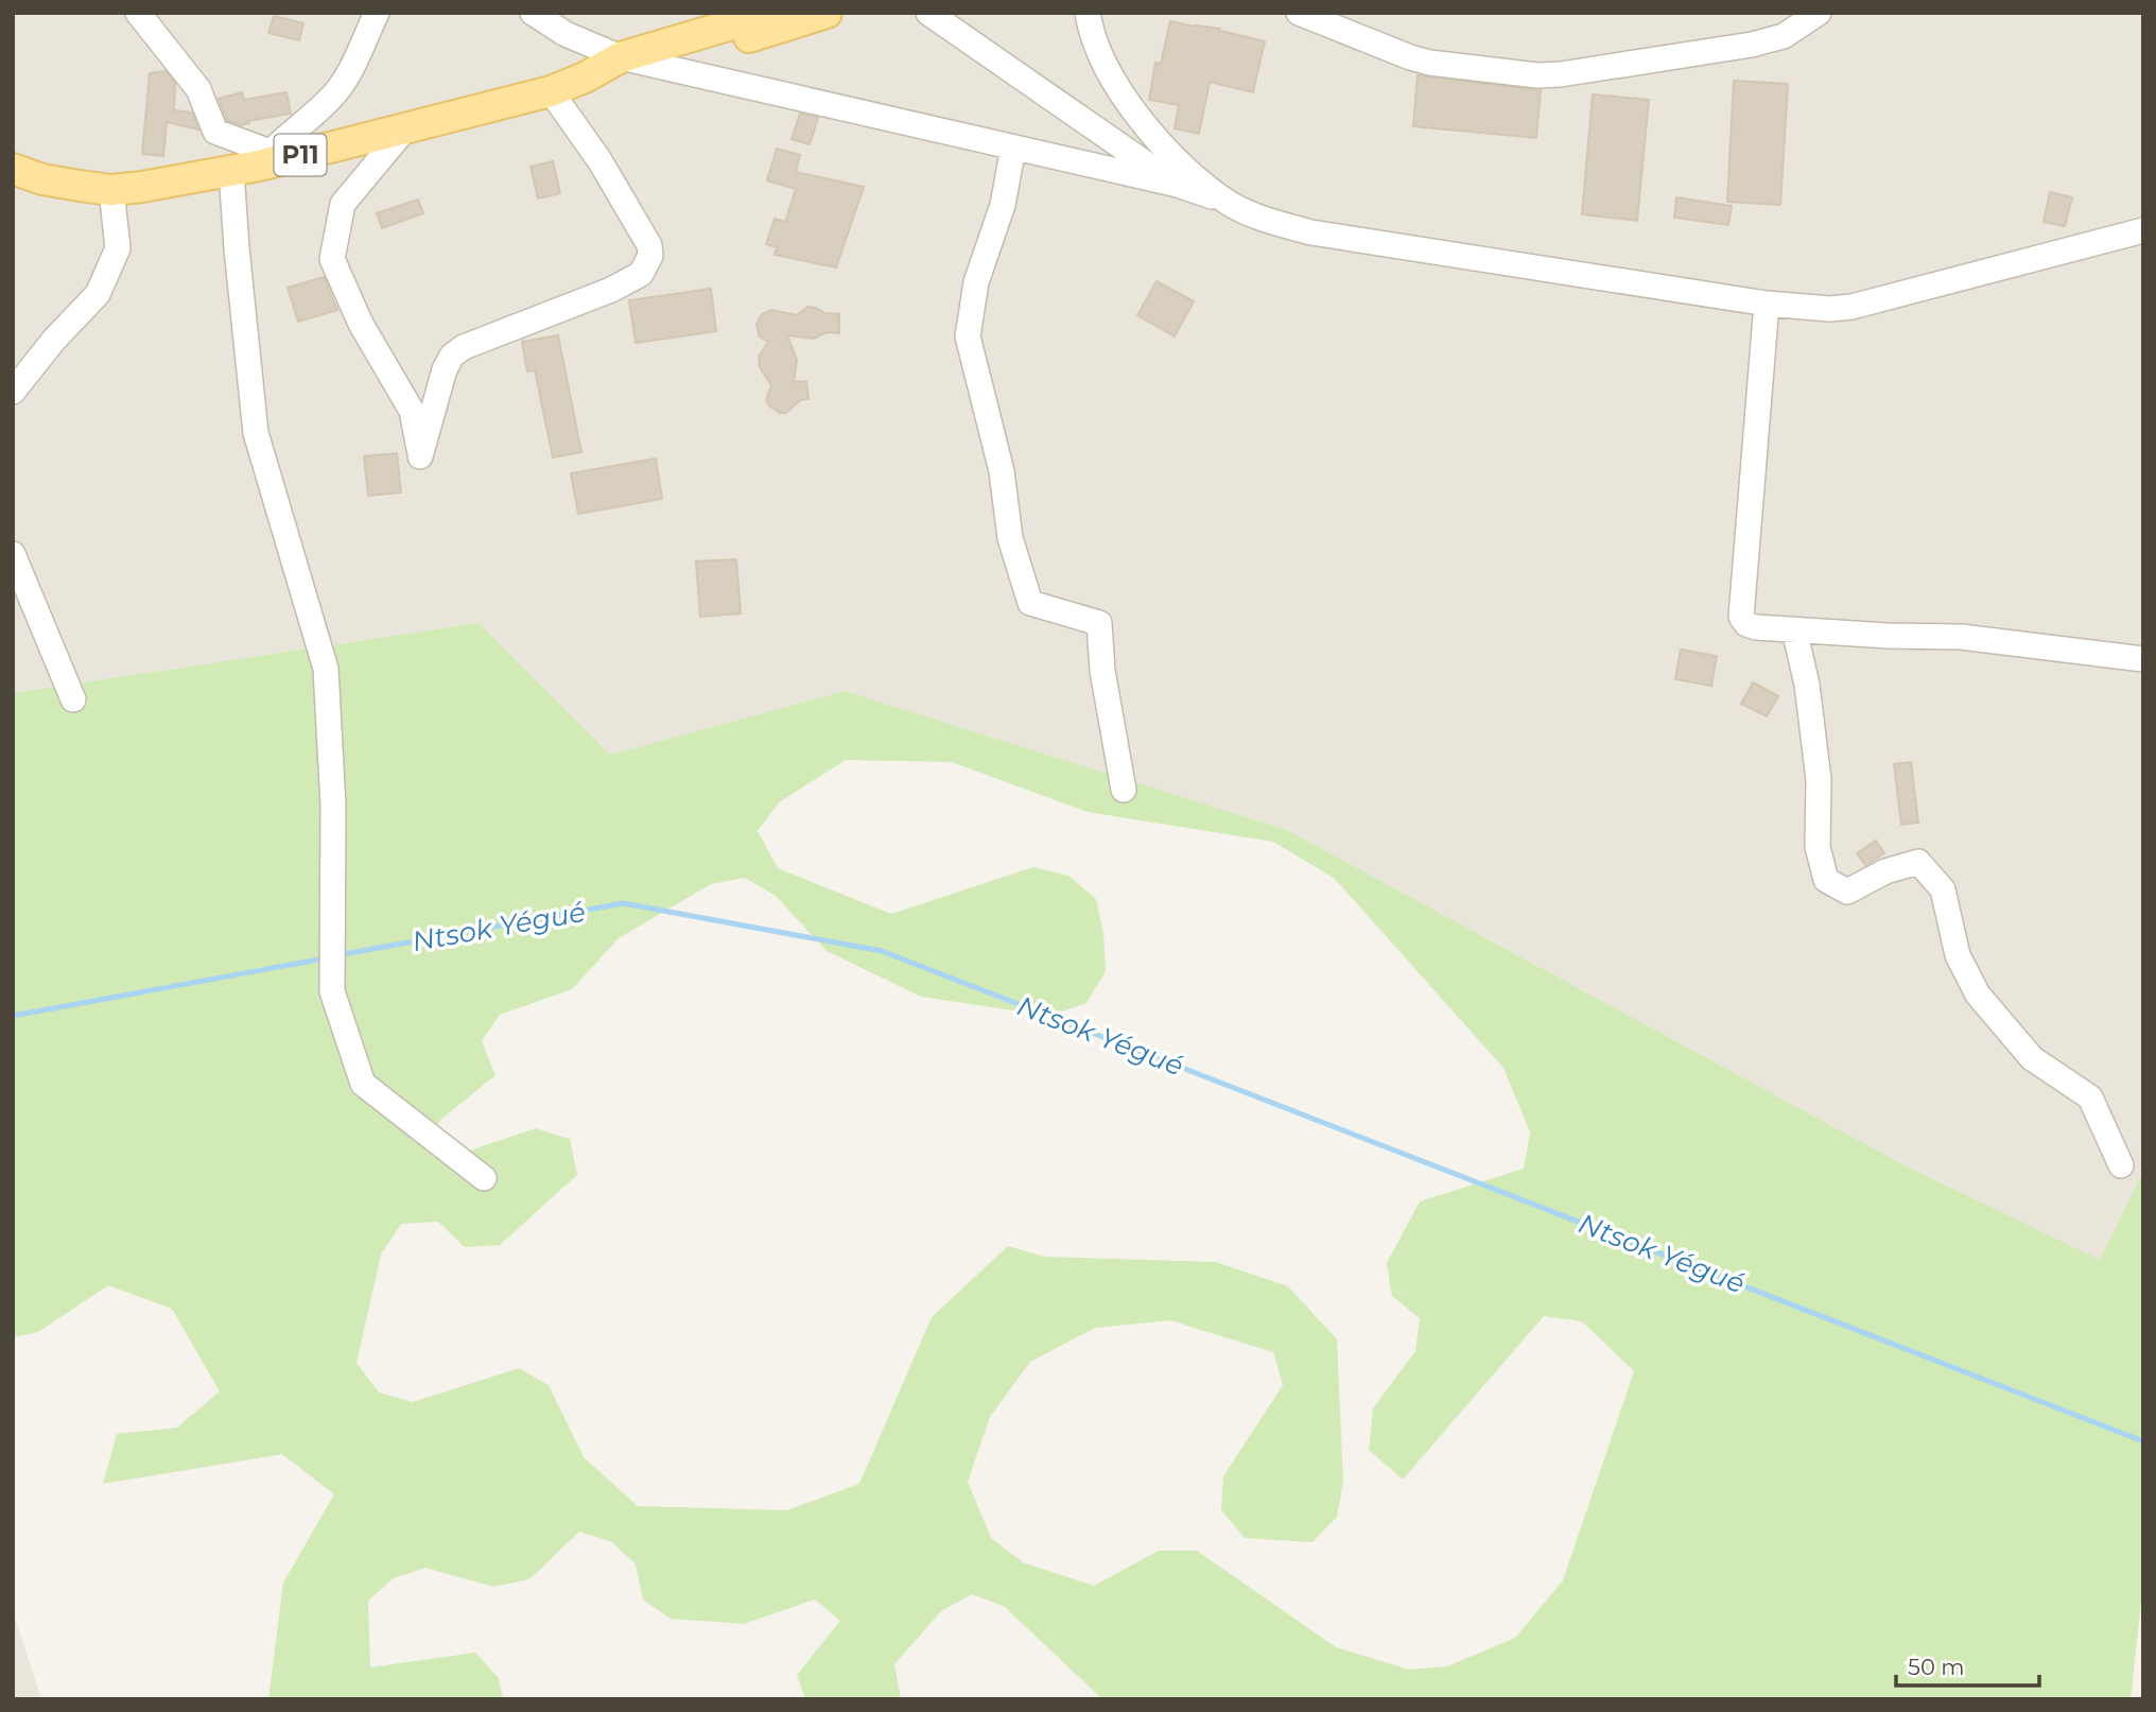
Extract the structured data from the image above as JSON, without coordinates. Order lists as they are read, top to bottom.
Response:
{
  "streets": {
    "main road": ["P11"]
  },
  "water": ["Ntsok Yégué"],
  "scale_bar": "50 m"
}
